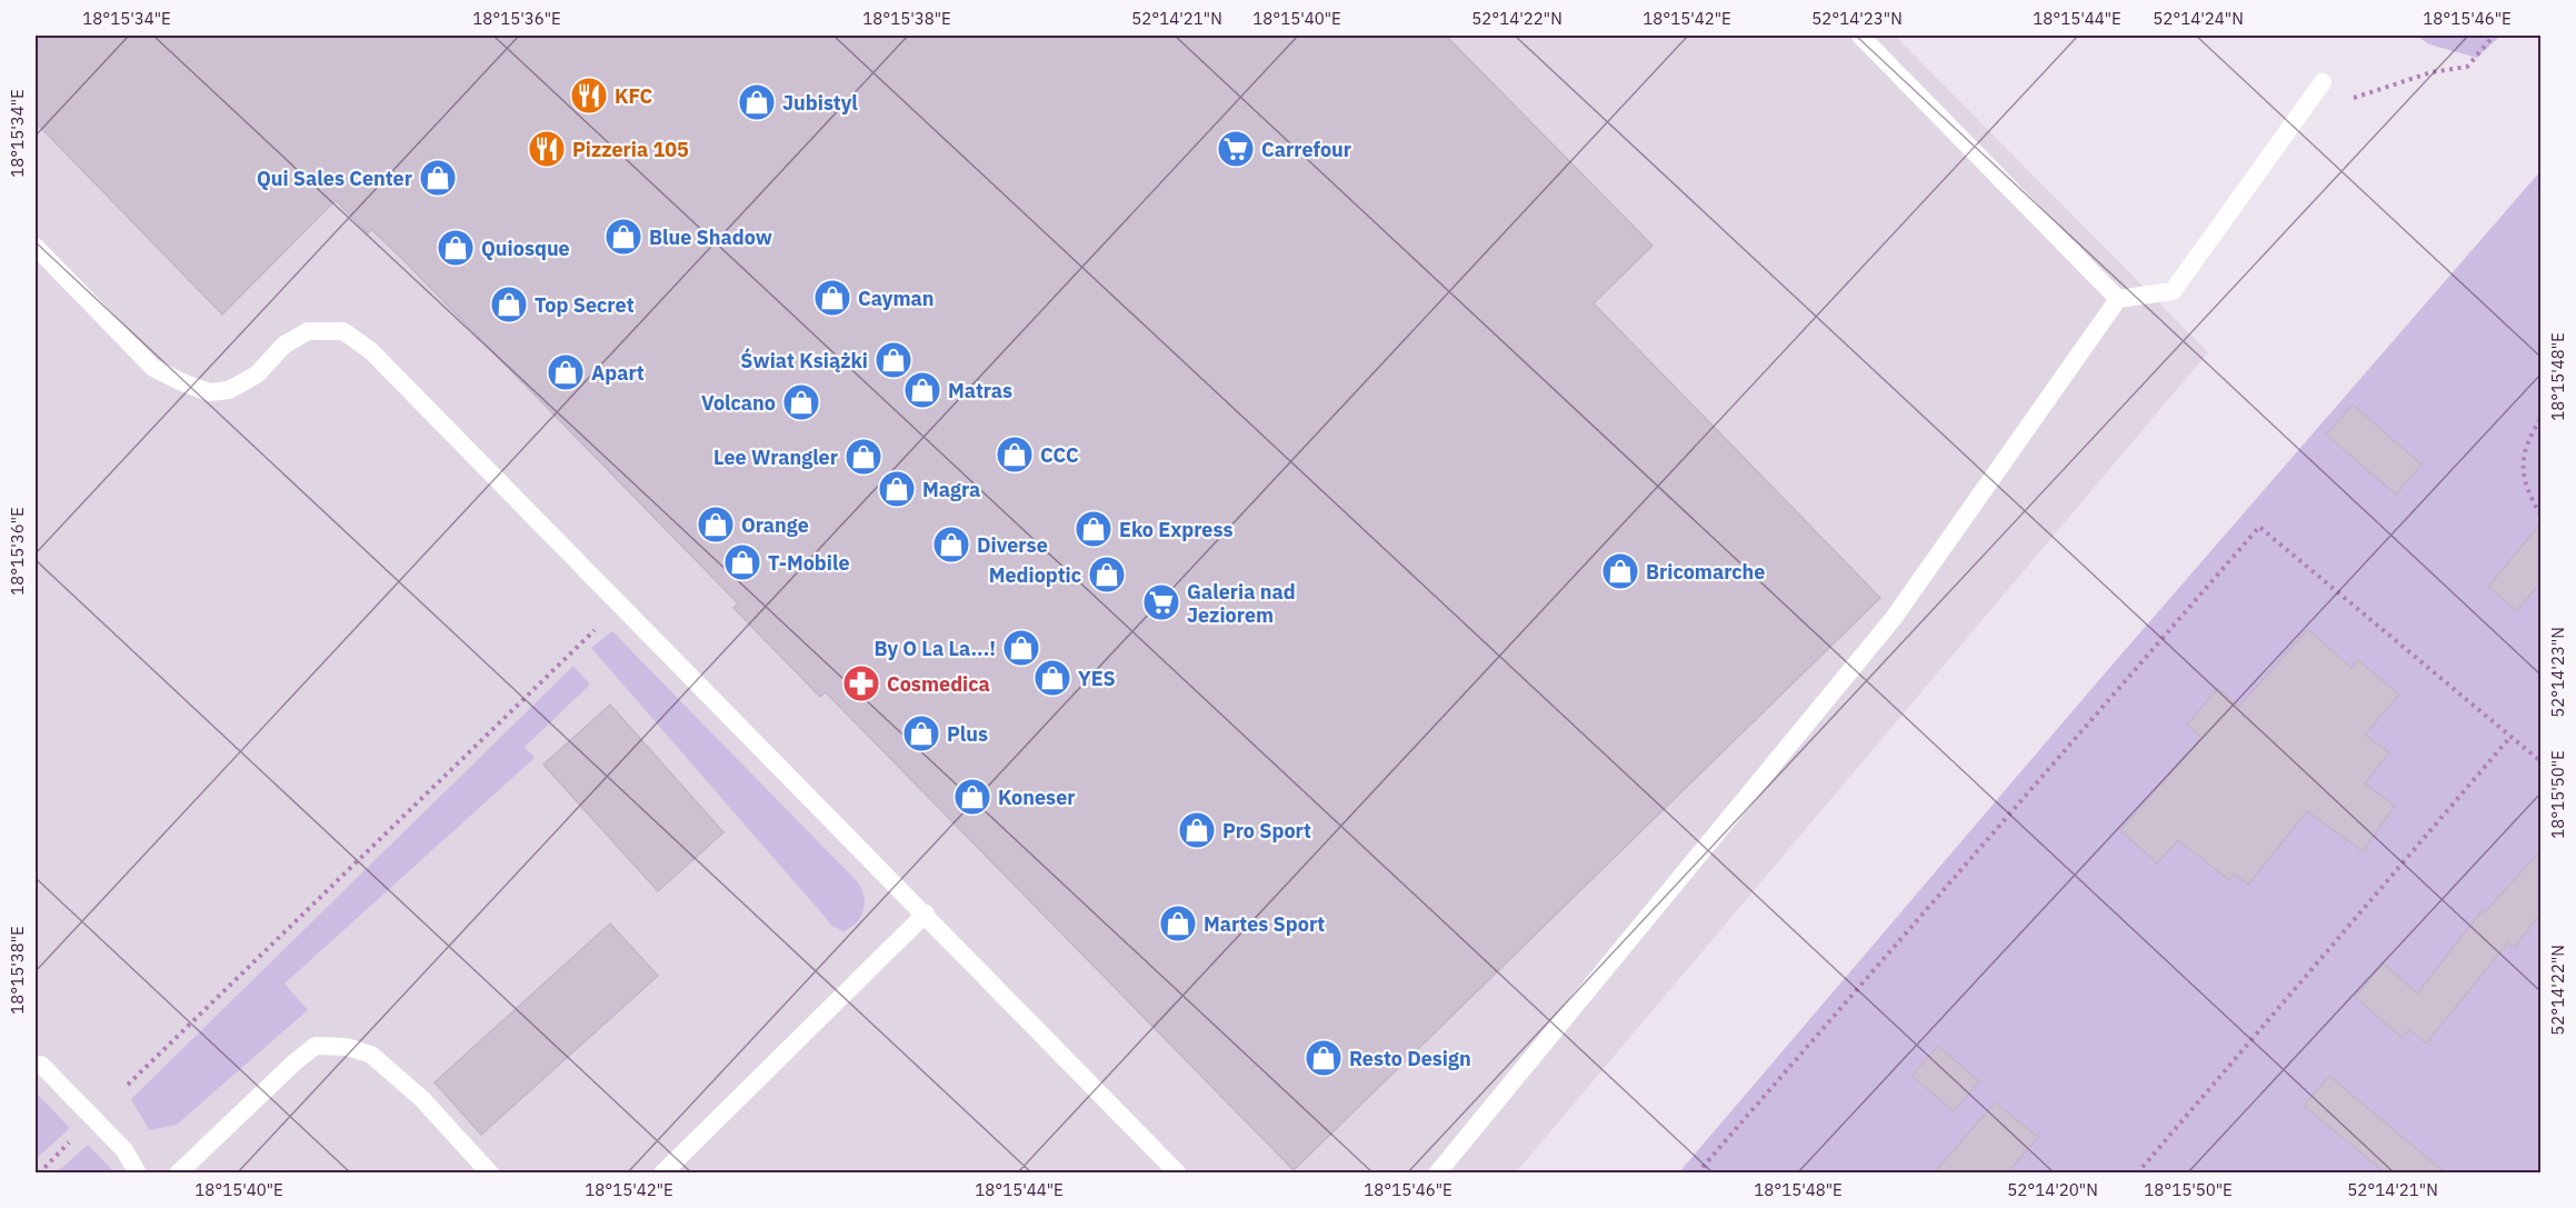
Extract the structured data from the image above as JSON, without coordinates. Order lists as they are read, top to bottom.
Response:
{
  "places": {
    "restaurant": ["KFC", "Pizzeria 105"],
    "shop": [
      "Jubistyl",
      "Qui Sales Center",
      "Blue Shadow",
      "Quiosque",
      "Cayman",
      "Top Secret",
      "Świat Książki",
      "Apart",
      "Matras",
      "Volcano",
      "CCC",
      "Lee Wrangler",
      "Magra",
      "Orange",
      "Eko Express",
      "Diverse",
      "T-Mobile",
      "Bricomarche",
      "Medioptic",
      "By O La La...!",
      "YES",
      "Plus",
      "Koneser",
      "Pro Sport",
      "Martes Sport",
      "Resto Design"
    ],
    "supermarket": ["Carrefour", "Galeria nad Jeziorem"],
    "pharmacy": ["Cosmedica"]
  },
  "coordinates": [
    "18°15'34\"E",
    "18°15'36\"E",
    "18°15'38\"E",
    "52°14'21\"N",
    "18°15'40\"E",
    "52°14'22\"N",
    "18°15'42\"E",
    "52°14'23\"N",
    "18°15'44\"E",
    "52°14'24\"N",
    "18°15'46\"E",
    "18°15'48\"E",
    "18°15'50\"E",
    "52°14'20\"N"
  ]
}
